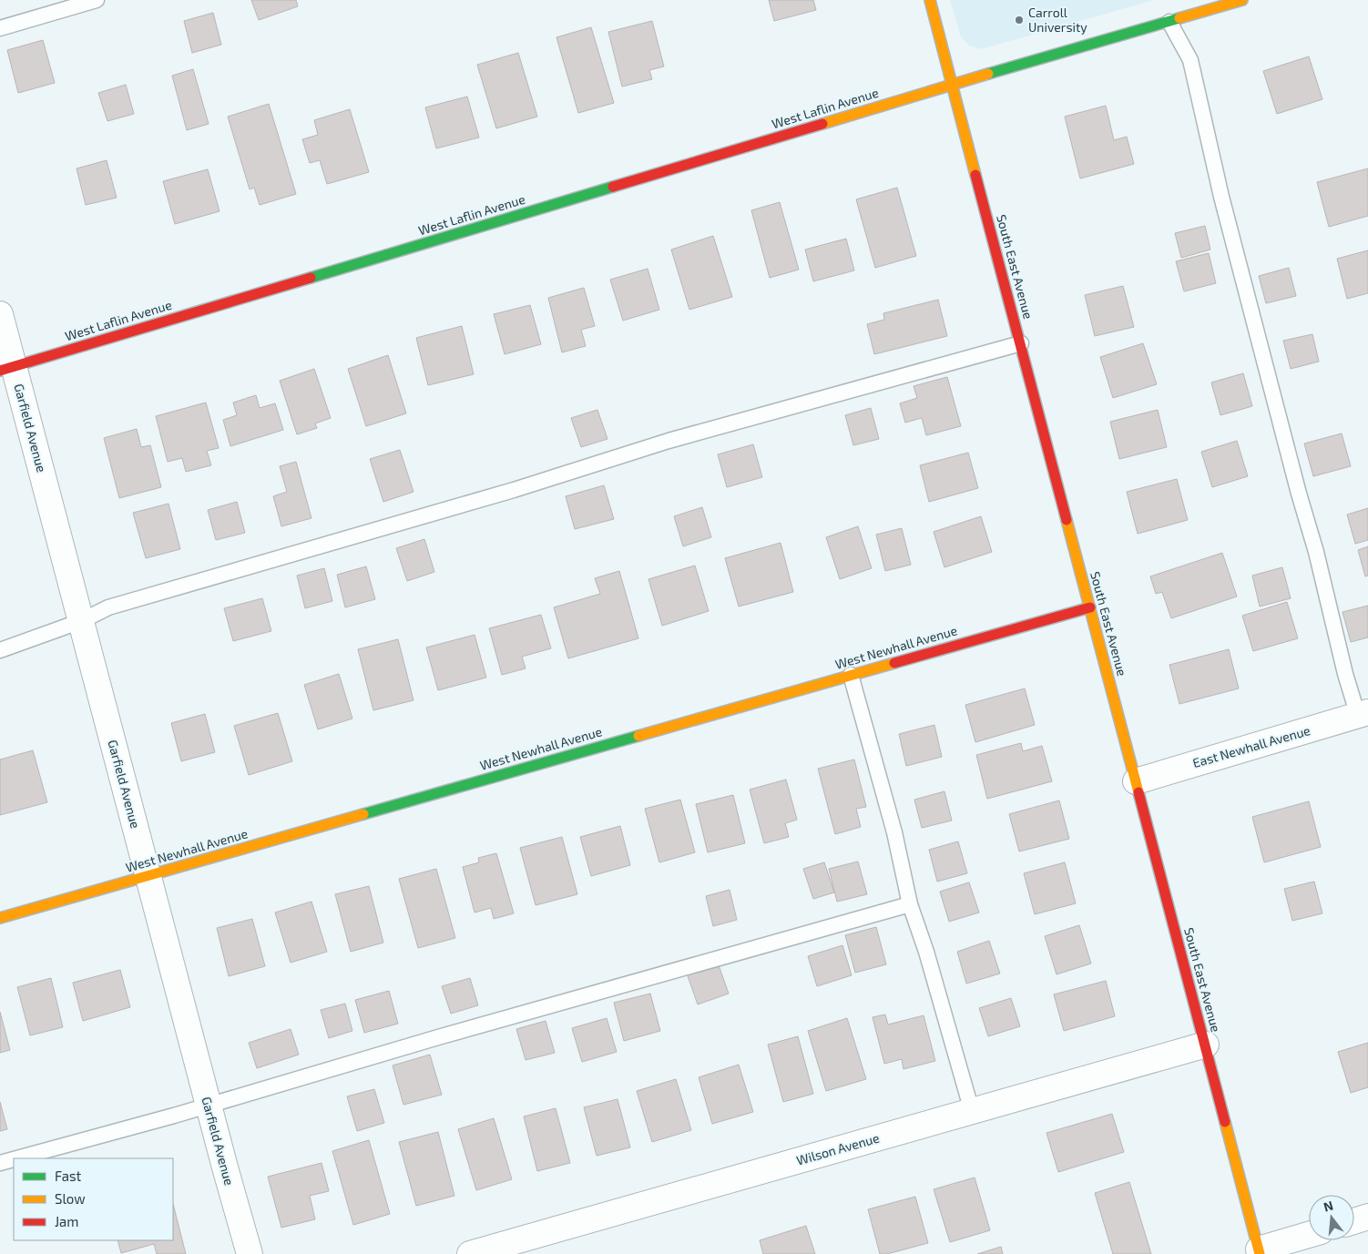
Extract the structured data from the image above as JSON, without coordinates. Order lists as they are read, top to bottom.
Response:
{
  "streets": {
    "street": [
      "West Laflin Avenue",
      "South East Avenue",
      "Garfield Avenue",
      "West Newhall Avenue",
      "East Newhall Avenue",
      "Wilson Avenue"
    ]
  },
  "crossings": [
    ["West Laflin Avenue", "South East Avenue"],
    ["West Laflin Avenue", "Garfield Avenue"],
    ["South East Avenue", "West Newhall Avenue"],
    ["South East Avenue", "East Newhall Avenue"],
    ["South East Avenue", "Wilson Avenue"],
    ["Garfield Avenue", "West Newhall Avenue"]
  ],
  "places": ["Carroll University"],
  "legend": ["Fast", "Slow", "Jam"],
  "north": "top"
}
